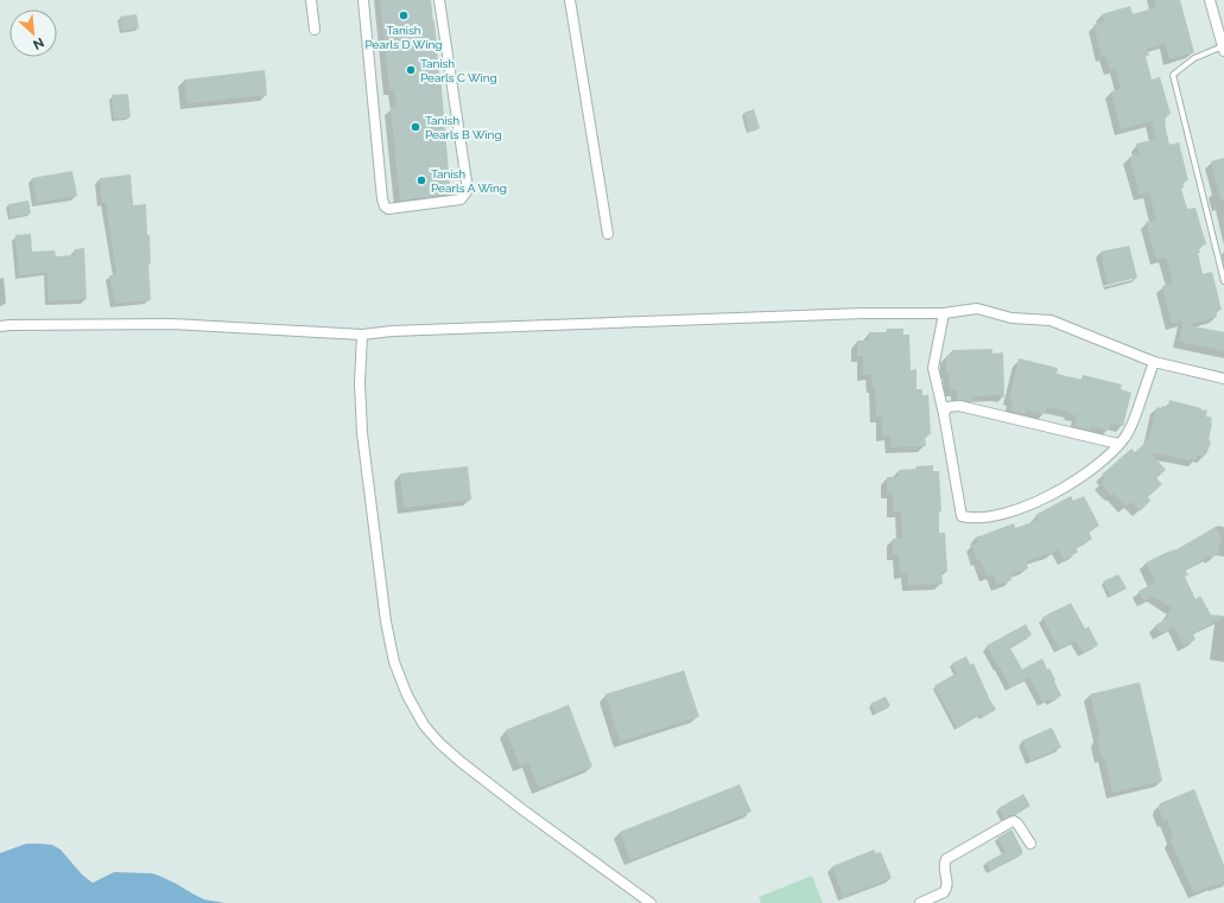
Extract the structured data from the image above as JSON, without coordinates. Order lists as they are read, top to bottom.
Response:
{
  "places": [
    "Tanish Pearls D Wing",
    "Tanish Pearls C Wing",
    "Tanish Pearls B Wing",
    "Tanish Pearls A Wing"
  ],
  "north": "bottom right"
}
